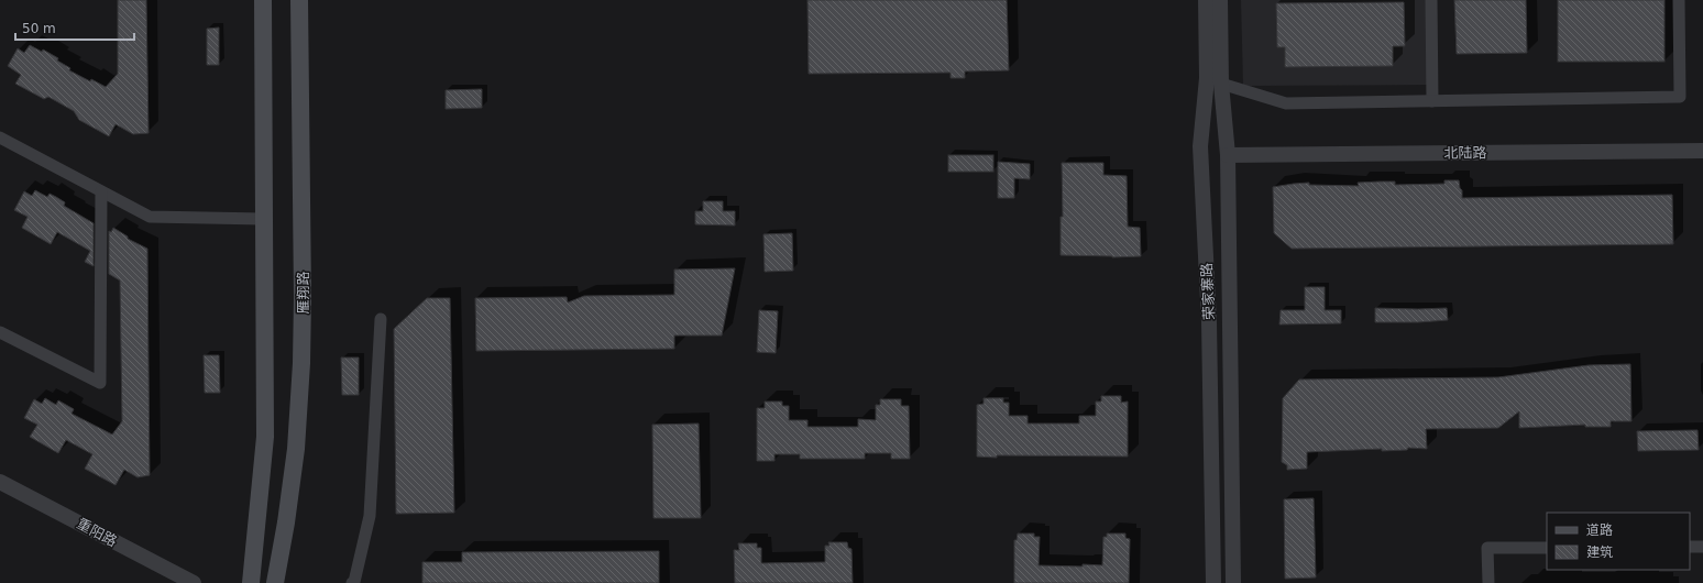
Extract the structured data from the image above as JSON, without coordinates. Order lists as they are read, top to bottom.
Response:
{
  "streets": {
    "main road": ["雁翔路"],
    "street": ["北陆路", "荣家寨路", "重阳路"]
  },
  "crossings": [
    ["北陆路", "荣家寨路"]
  ],
  "legend": ["道路", "建筑"],
  "scale_bar": "50 m"
}
